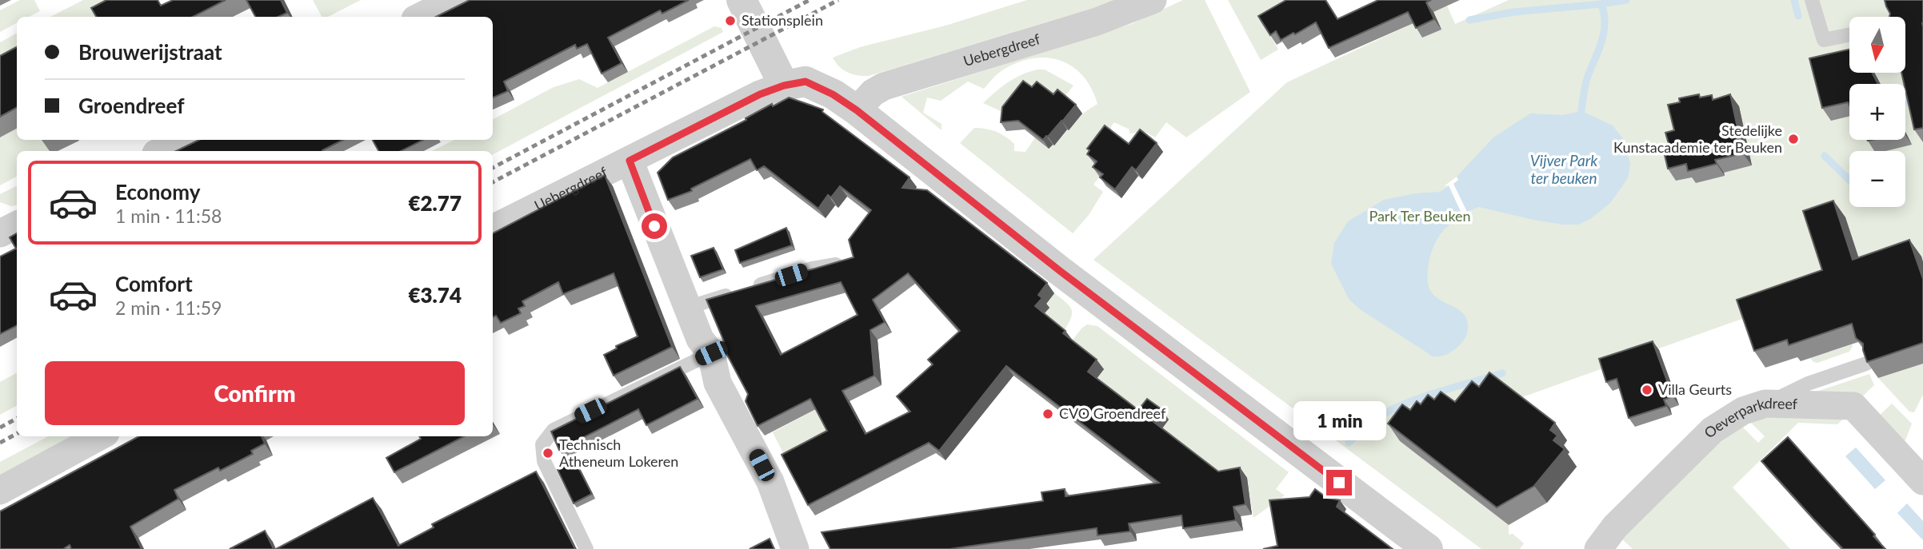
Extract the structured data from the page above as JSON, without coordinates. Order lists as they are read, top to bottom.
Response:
{
  "streets": {
    "street": ["Uebergdreef", "Oeverparkdreef"]
  },
  "water": ["Vijver Park ter beuken"],
  "parks": ["Park Ter Beuken"],
  "places": [
    "Stationsplein",
    "Stedelijke Kunstacademie ter Beuken",
    "Villa Geurts",
    "CVO Groendreef",
    "Technisch Atheneum Lokeren"
  ],
  "north": "bottom",
  "page": {
    "map_buttons": ["+", "−"],
    "banner": ["Brouwerijstraat", "Groendreef"],
    "list": [
      {
        "name": "Economy",
        "note": "1 min · 11:58",
        "value": "€2.77"
      },
      {
        "name": "Comfort",
        "note": "2 min · 11:59",
        "value": "€3.74"
      }
    ],
    "buttons": "Confirm",
    "bubble": "1 min"
  }
}
